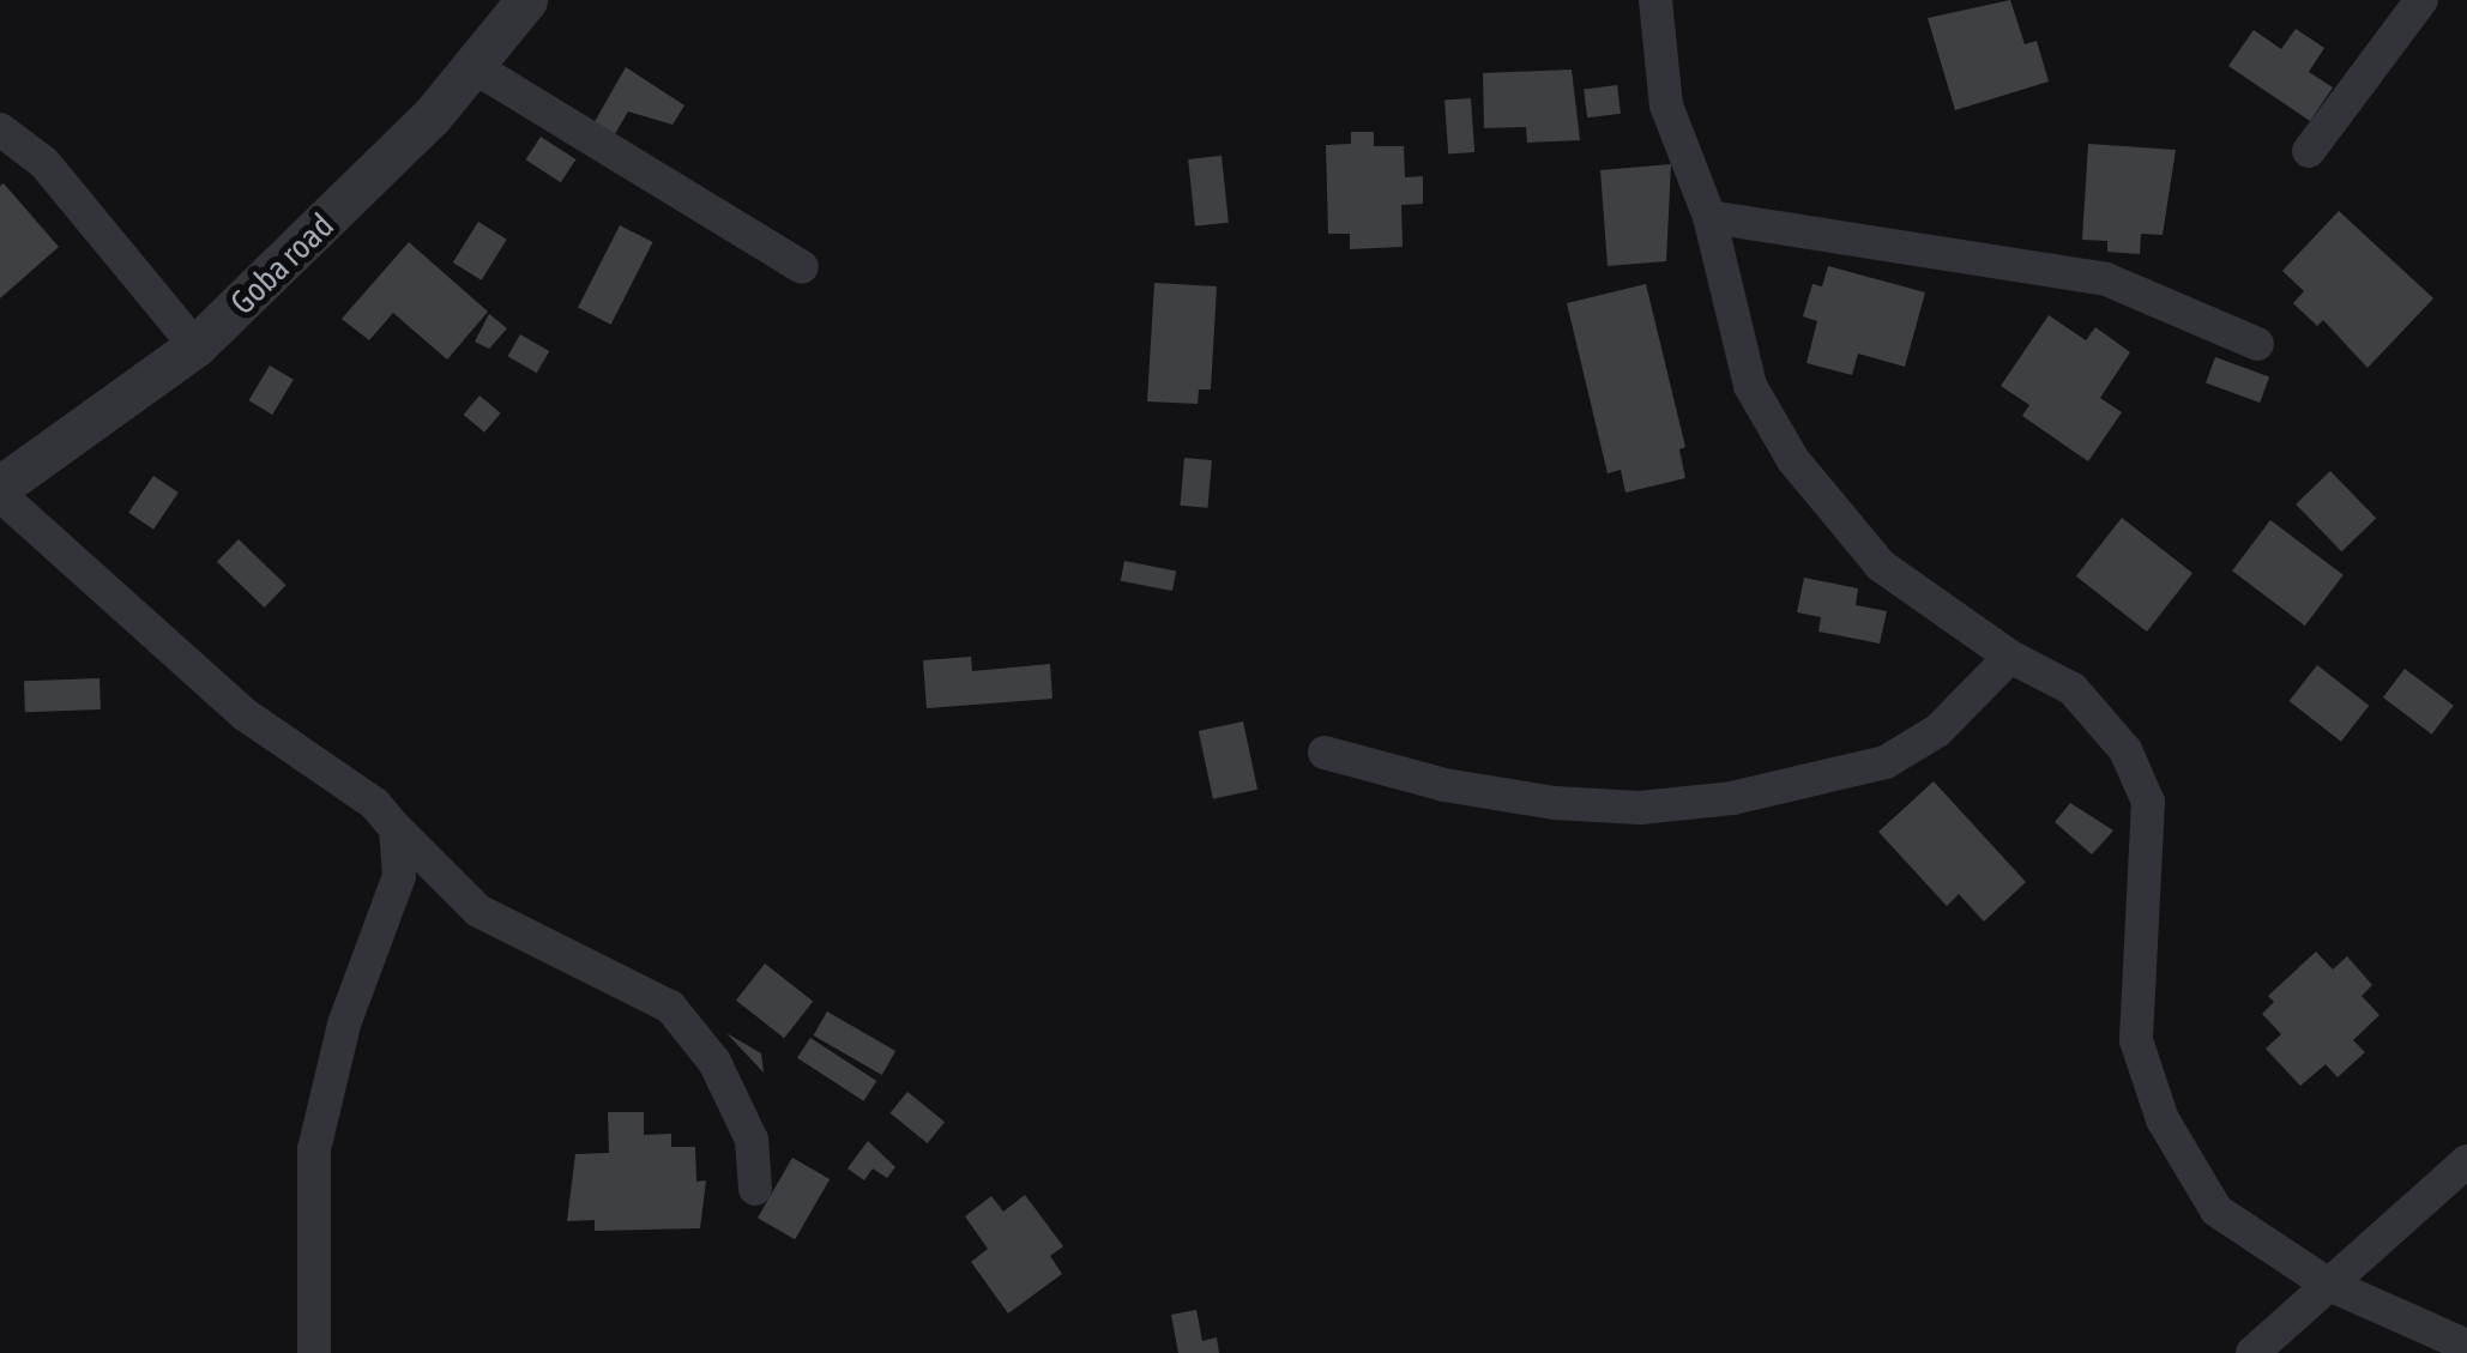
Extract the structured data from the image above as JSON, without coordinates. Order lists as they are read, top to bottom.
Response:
{
  "streets": {
    "street": ["Goba road"]
  }
}
